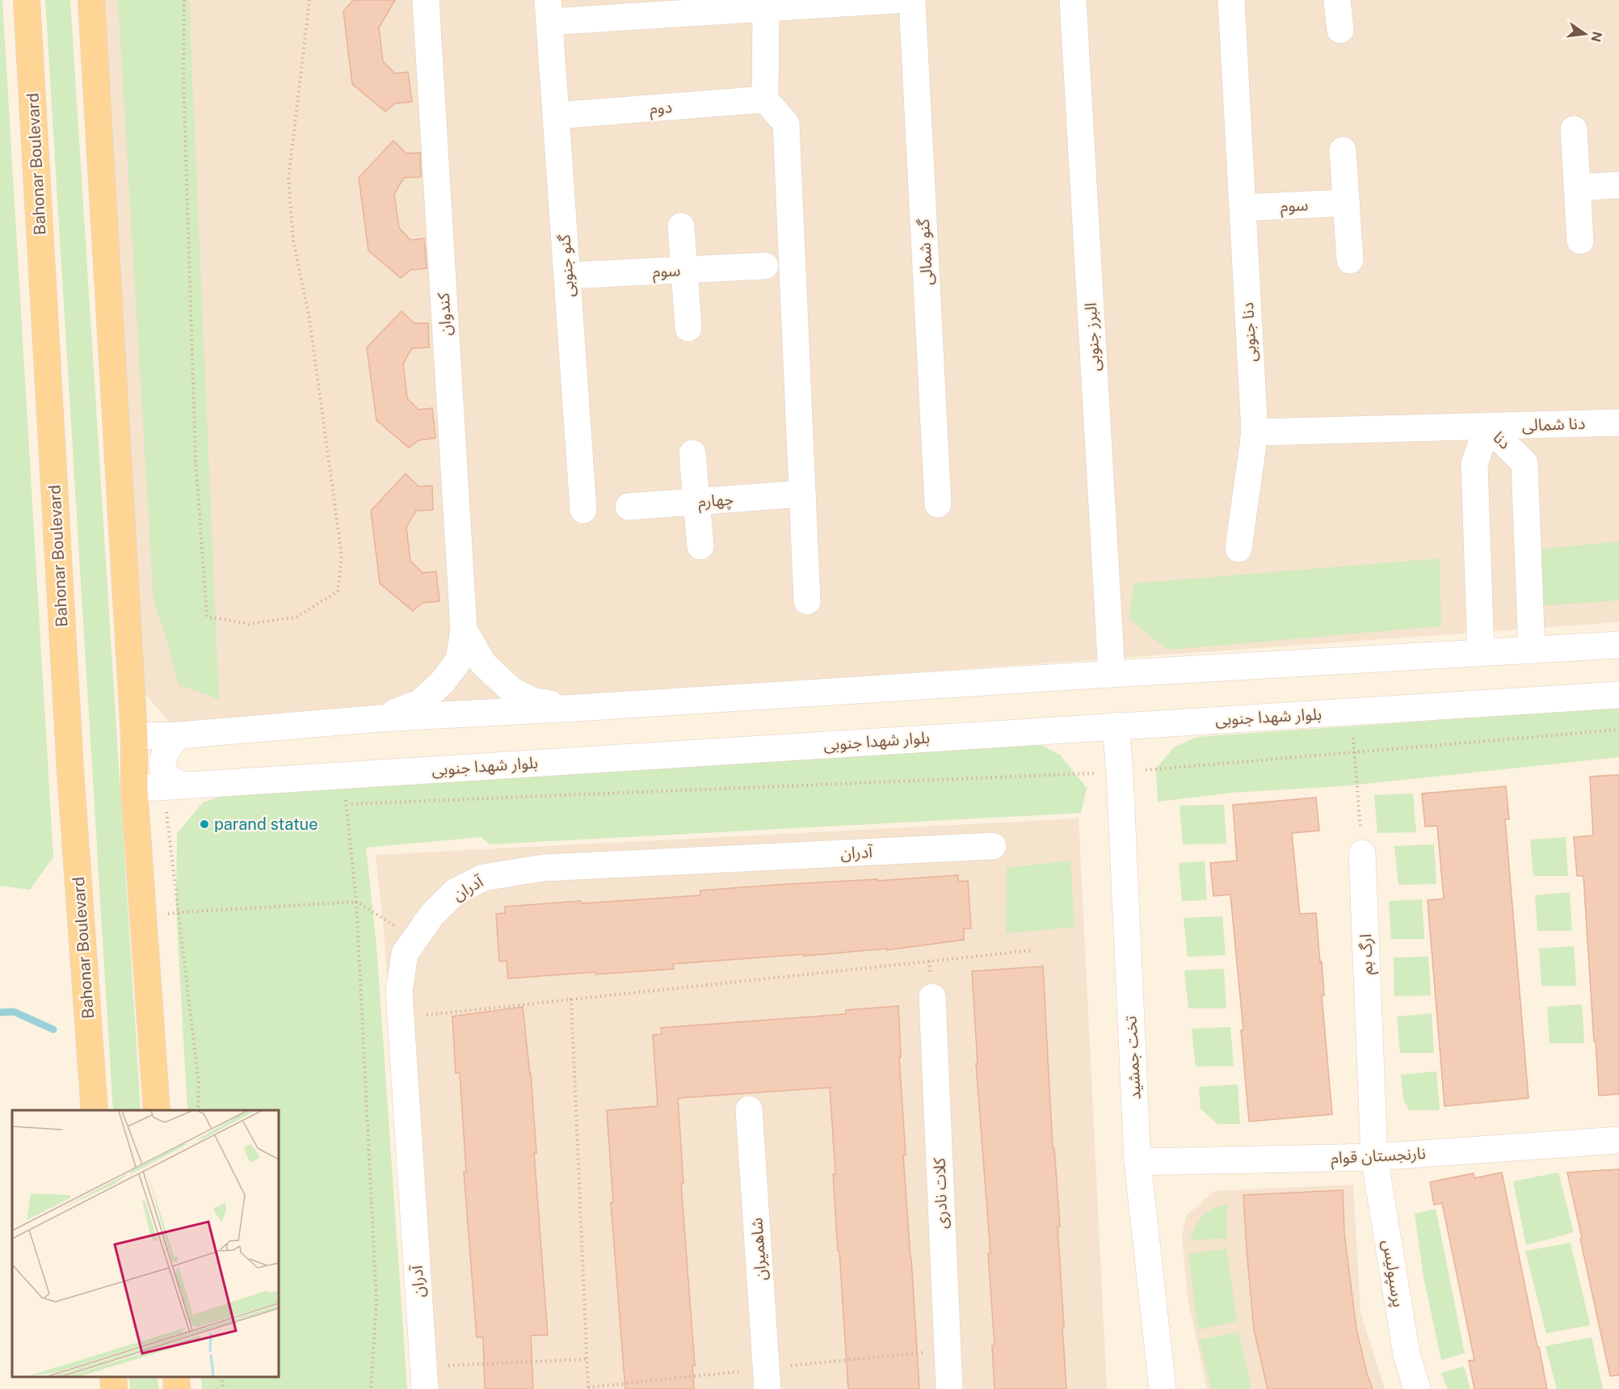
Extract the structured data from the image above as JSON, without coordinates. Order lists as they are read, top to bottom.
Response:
{
  "streets": {
    "main road": ["Bahonar Boulevard"],
    "street": [
      "دوم",
      "سوم",
      "گنو شمالی",
      "گنو جنوبی",
      "کندوان",
      "دنا جنوبی",
      "البرز جنوبی",
      "دنا شمالی",
      "دنا",
      "چهارم",
      "بلوار شهدا جنوبی",
      "آدران",
      "ارگ بم",
      "تخت جمشید",
      "نارنجستان قوام",
      "کلات نادری",
      "شاهمیران",
      "پرسپولیس"
    ]
  },
  "crossings": [
    ["دوم", "گنو جنوبی"],
    ["سوم", "گنو جنوبی"],
    ["سوم", "دنا جنوبی"],
    ["دنا شمالی", "دنا"],
    ["بلوار شهدا جنوبی", "تخت جمشید"],
    ["ارگ بم", "نارنجستان قوام"],
    ["ارگ بم", "پرسپولیس"],
    ["تخت جمشید", "نارنجستان قوام"],
    ["نارنجستان قوام", "پرسپولیس"]
  ],
  "places": ["parand statue"],
  "north": "right"
}
